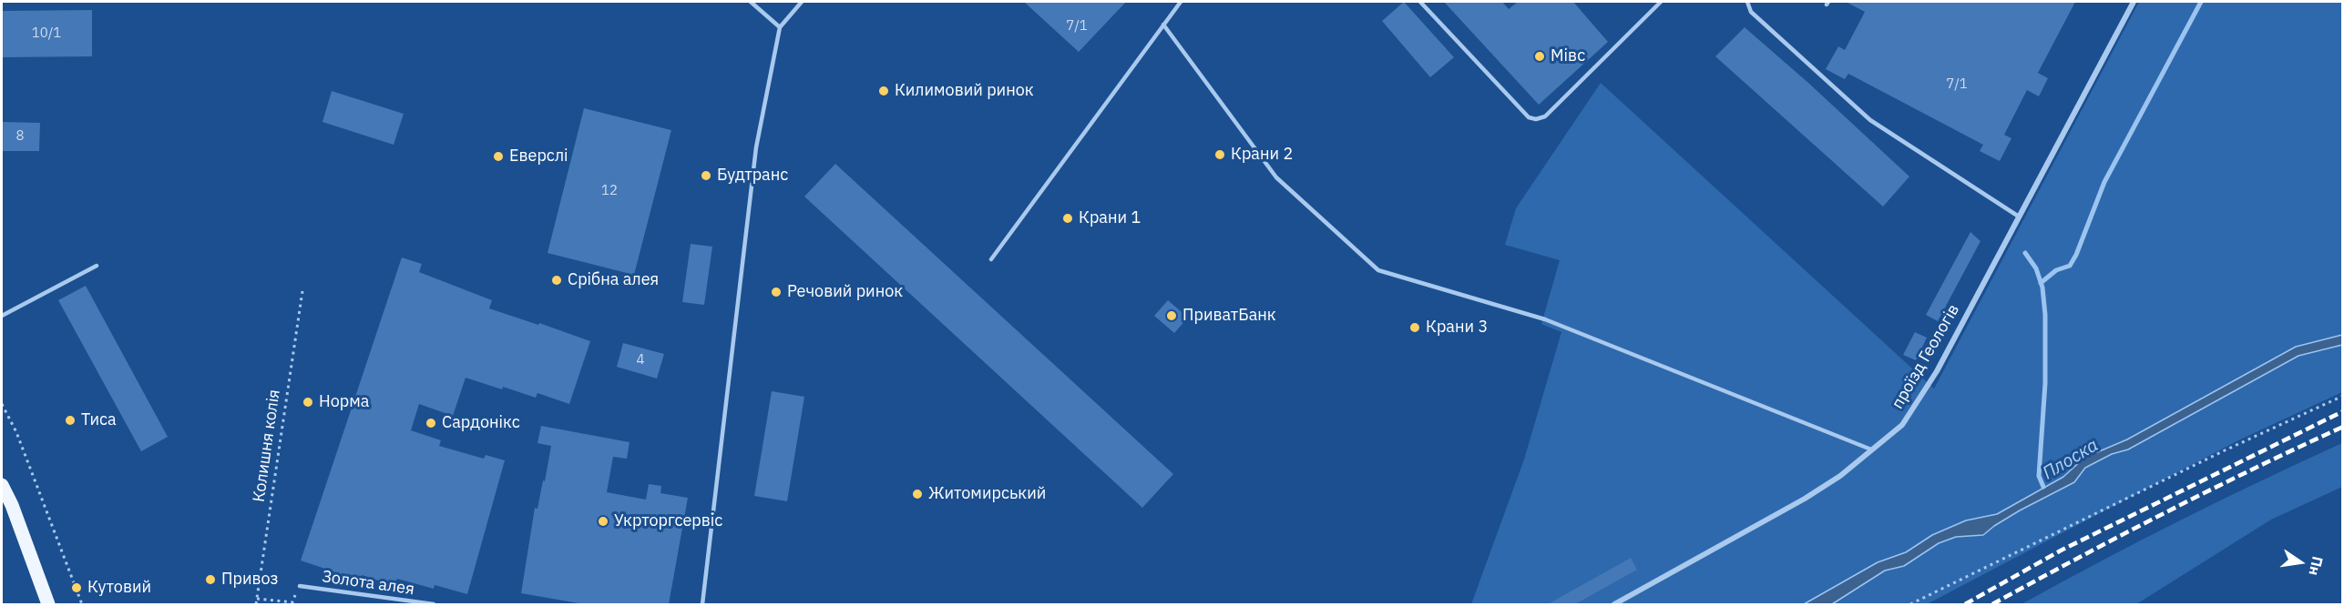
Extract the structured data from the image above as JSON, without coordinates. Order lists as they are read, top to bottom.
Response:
{
  "streets": {
    "street": ["проїзд Геологів"],
    "lane": ["Золота алея"],
    "path": ["Колишня колія"]
  },
  "water": ["Плоска"],
  "places": [
    "Мівс",
    "Килимовий ринок",
    "Крани 2",
    "Еверслі",
    "Будтранс",
    "Крани 1",
    "Срібна алея",
    "Речовий ринок",
    "ПриватБанк",
    "Крани 3",
    "Норма",
    "Тиса",
    "Сардонікс",
    "Житомирський",
    "Укрторгсервіс",
    "Привоз",
    "Кутовий"
  ],
  "house_numbers": [
    "7/1",
    "10/1",
    "7/1",
    "8",
    "12",
    "4"
  ],
  "north": "right"
}
